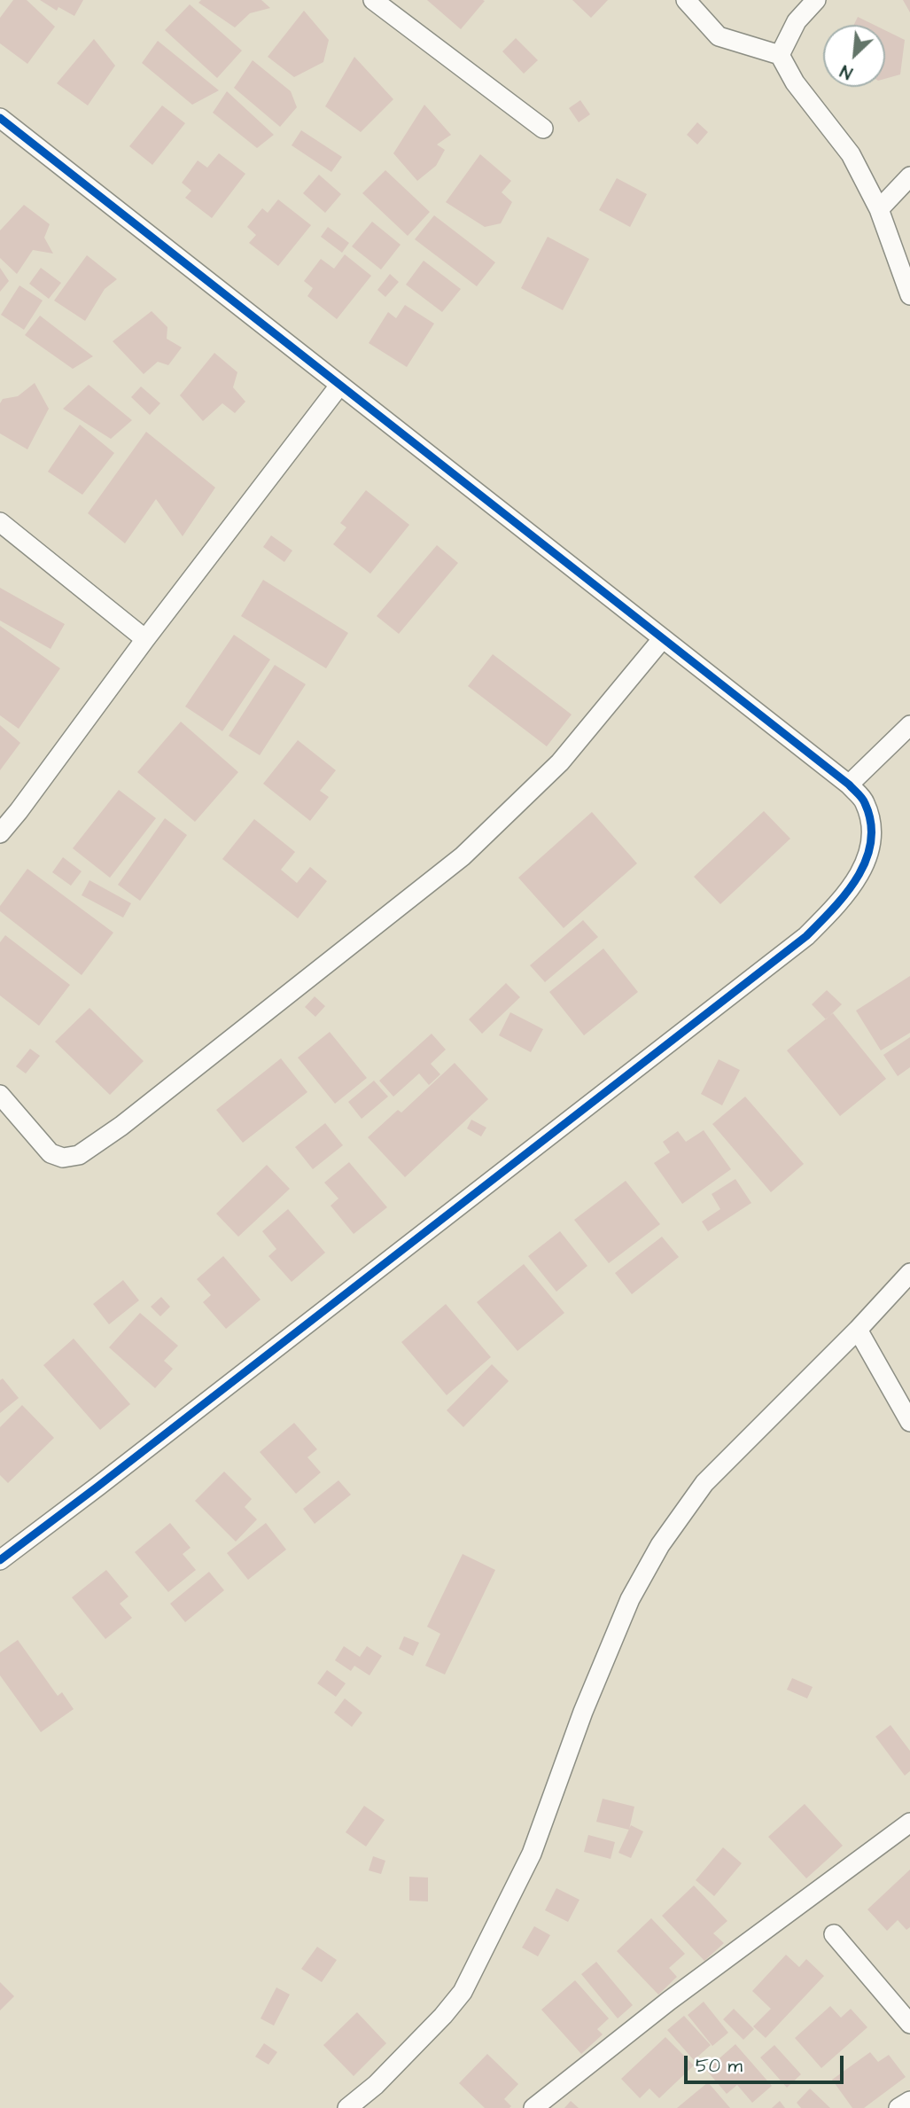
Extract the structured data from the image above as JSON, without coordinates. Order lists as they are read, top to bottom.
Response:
{
  "scale_bar": "50 m",
  "north": "bottom left"
}
